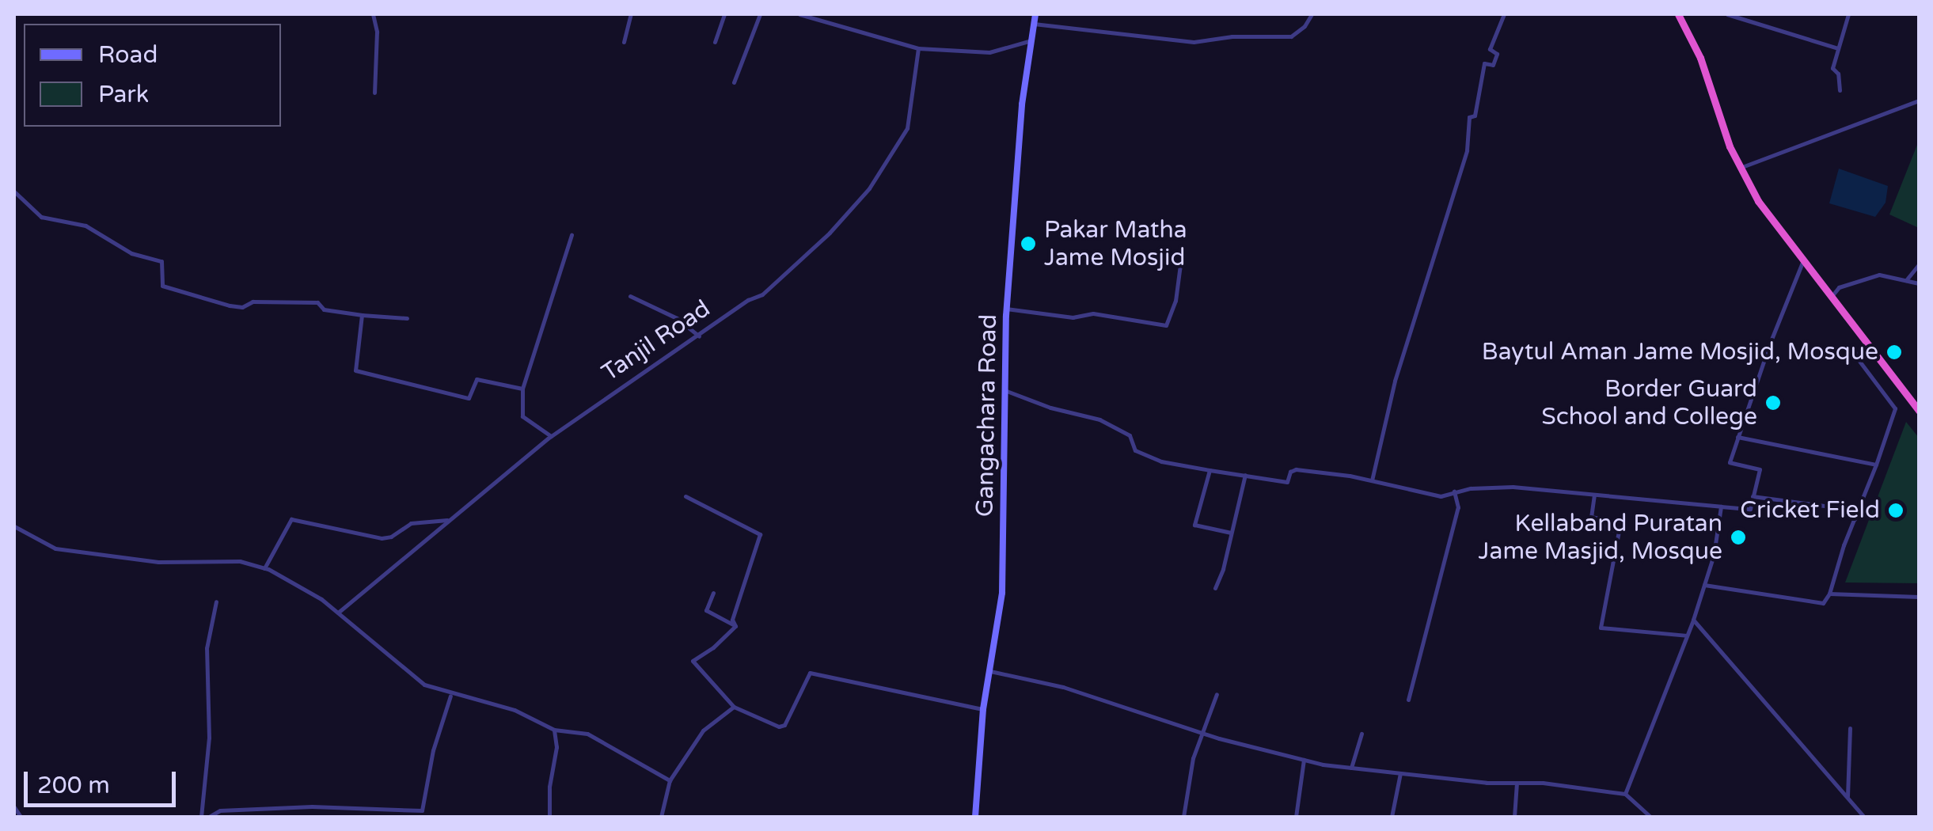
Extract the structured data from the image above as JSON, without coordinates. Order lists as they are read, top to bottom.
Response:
{
  "streets": {
    "main road": ["Gangachara Road"],
    "street": ["Tanjil Road"]
  },
  "places": [
    "Pakar Matha Jame Mosjid",
    "Baytul Aman Jame Mosjid, Mosque",
    "Border Guard School and College",
    "Cricket Field",
    "Kellaband Puratan Jame Masjid, Mosque"
  ],
  "legend": ["Road", "Park"],
  "scale_bar": "200 m"
}
